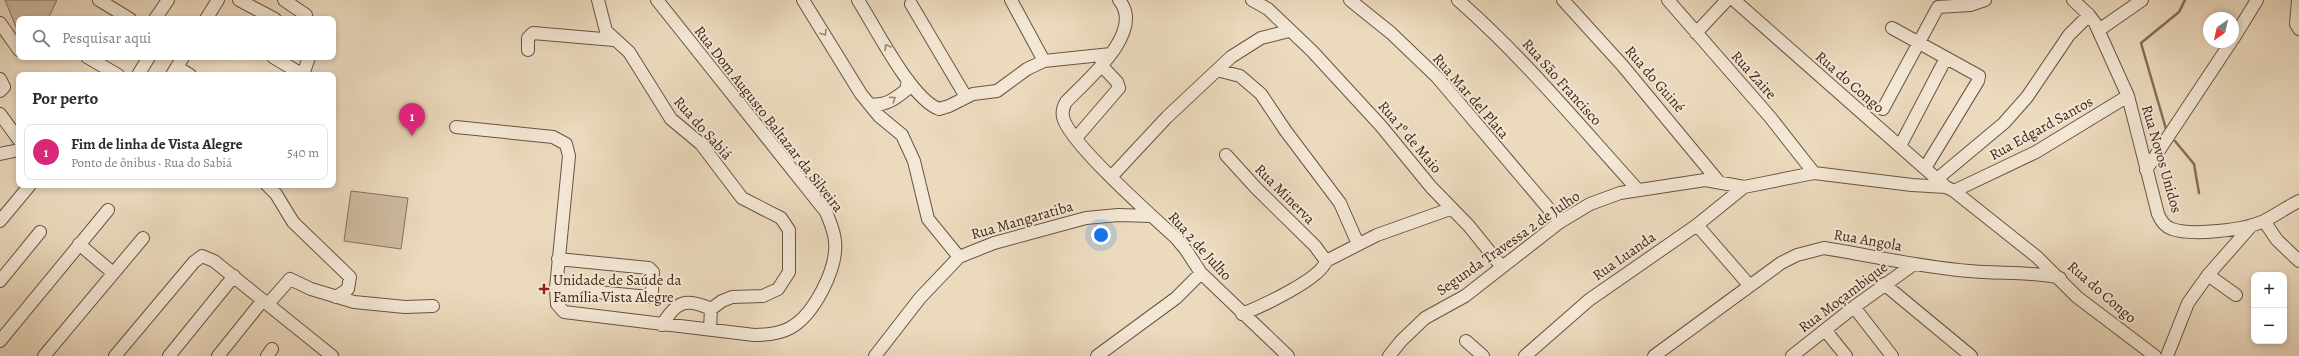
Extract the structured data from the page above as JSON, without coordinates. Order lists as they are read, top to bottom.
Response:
{
  "streets": {
    "street": [
      "Rua Zaire",
      "Rua do Guiné",
      "Rua São Francisco",
      "Rua do Congo",
      "Rua Mar del Plata",
      "Rua Dom Augusto Baltazar da Silveira",
      "Rua do Sabiá",
      "Rua Edgard Santos",
      "Rua 1º de Maio",
      "Rua Novos Unidos",
      "Rua Minerva",
      "Rua Mangaratiba",
      "Rua Angola",
      "Segunda Travessa 2 de Julho",
      "Rua 2 de Julho",
      "Rua Luanda",
      "Rua Moçambique"
    ]
  },
  "crossings": [
    ["Rua Zaire", "Segunda Travessa 2 de Julho"],
    ["Rua do Guiné", "Segunda Travessa 2 de Julho"],
    ["Rua São Francisco", "Segunda Travessa 2 de Julho"],
    ["Rua do Congo", "Rua Edgard Santos"],
    ["Rua do Congo", "Rua Angola"],
    ["Rua do Congo", "Segunda Travessa 2 de Julho"],
    ["Rua Mar del Plata", "Segunda Travessa 2 de Julho"],
    ["Rua Edgard Santos", "Rua Novos Unidos"],
    ["Rua Edgard Santos", "Segunda Travessa 2 de Julho"],
    ["Rua 1º de Maio", "Segunda Travessa 2 de Julho"],
    ["Rua Mangaratiba", "Rua 2 de Julho"],
    ["Rua Angola", "Rua Moçambique"],
    ["Segunda Travessa 2 de Julho", "Rua Luanda"]
  ],
  "places": {
    "health": ["Unidade de Saúde da Família Vista Alegre"]
  },
  "north": "bottom left",
  "page": {
    "search": "Pesquisar aqui",
    "heading": "Por perto",
    "pins": "1",
    "list": [
      {
        "mark": "1",
        "name": "Fim de linha de Vista Alegre",
        "note": "Ponto de ônibus · Rua do Sabiá",
        "value": "540 m"
      }
    ],
    "map_buttons": ["+", "−"]
  }
}
